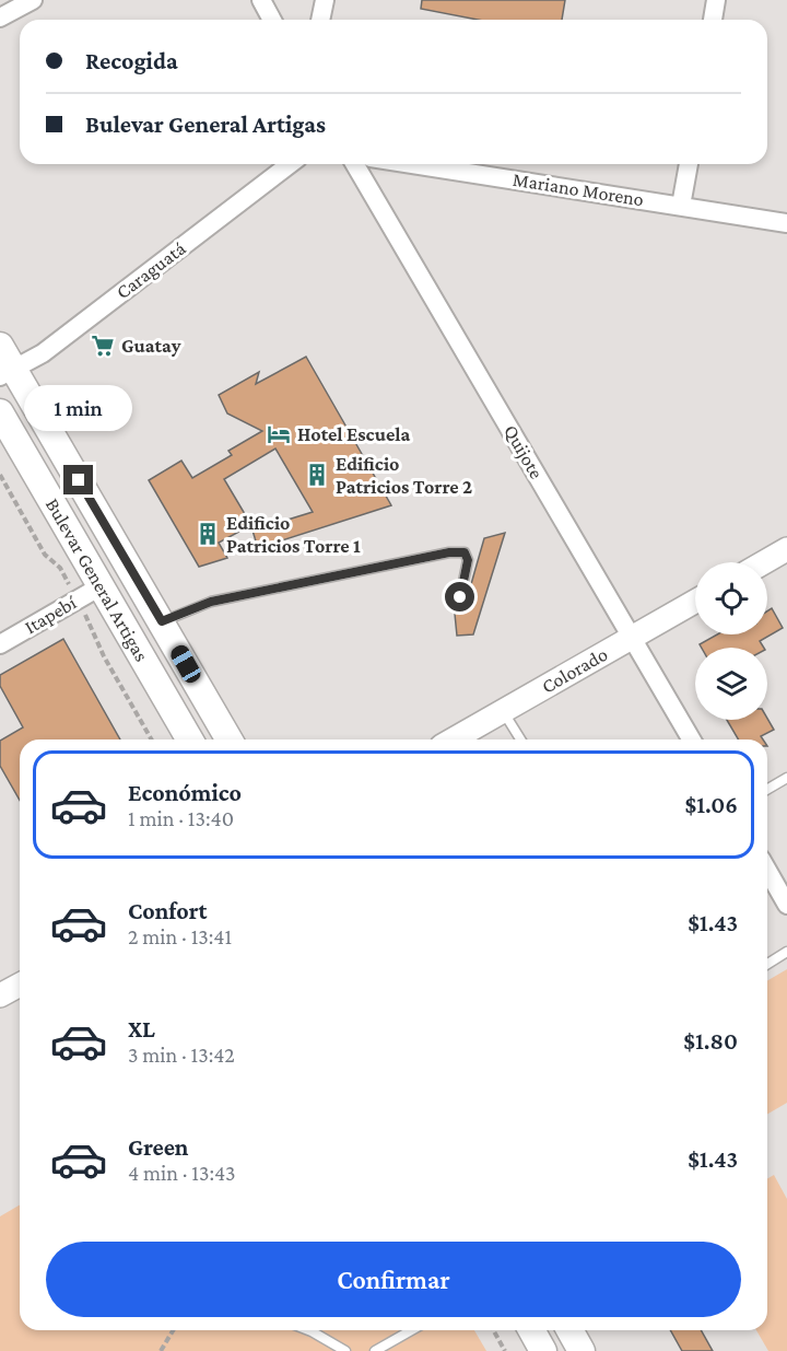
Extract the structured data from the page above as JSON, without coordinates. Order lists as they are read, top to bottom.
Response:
{
  "streets": {
    "main road": ["Bulevar General Artigas"],
    "street": [
      "Mariano Moreno",
      "Caraguatá",
      "Quijote",
      "Itapebí",
      "Colorado"
    ]
  },
  "crossings": [
    ["Caraguatá", "Bulevar General Artigas"],
    ["Quijote", "Colorado"],
    ["Bulevar General Artigas", "Itapebí"]
  ],
  "places": {
    "supermarket": ["Guatay"],
    "hotel": ["Hotel Escuela"],
    "building": ["Edificio Patricios Torre 2", "Edificio Patricios Torre 1"]
  },
  "page": {
    "banner": ["Recogida", "Bulevar General Artigas"],
    "bubble": "1 min",
    "list": [
      {
        "name": "Económico",
        "note": "1 min · 13:40",
        "value": "$1.06"
      },
      {
        "name": "Confort",
        "note": "2 min · 13:41",
        "value": "$1.43"
      },
      {
        "name": "XL",
        "note": "3 min · 13:42",
        "value": "$1.80"
      },
      {
        "name": "Green",
        "note": "4 min · 13:43",
        "value": "$1.43"
      }
    ],
    "buttons": "Confirmar"
  }
}
